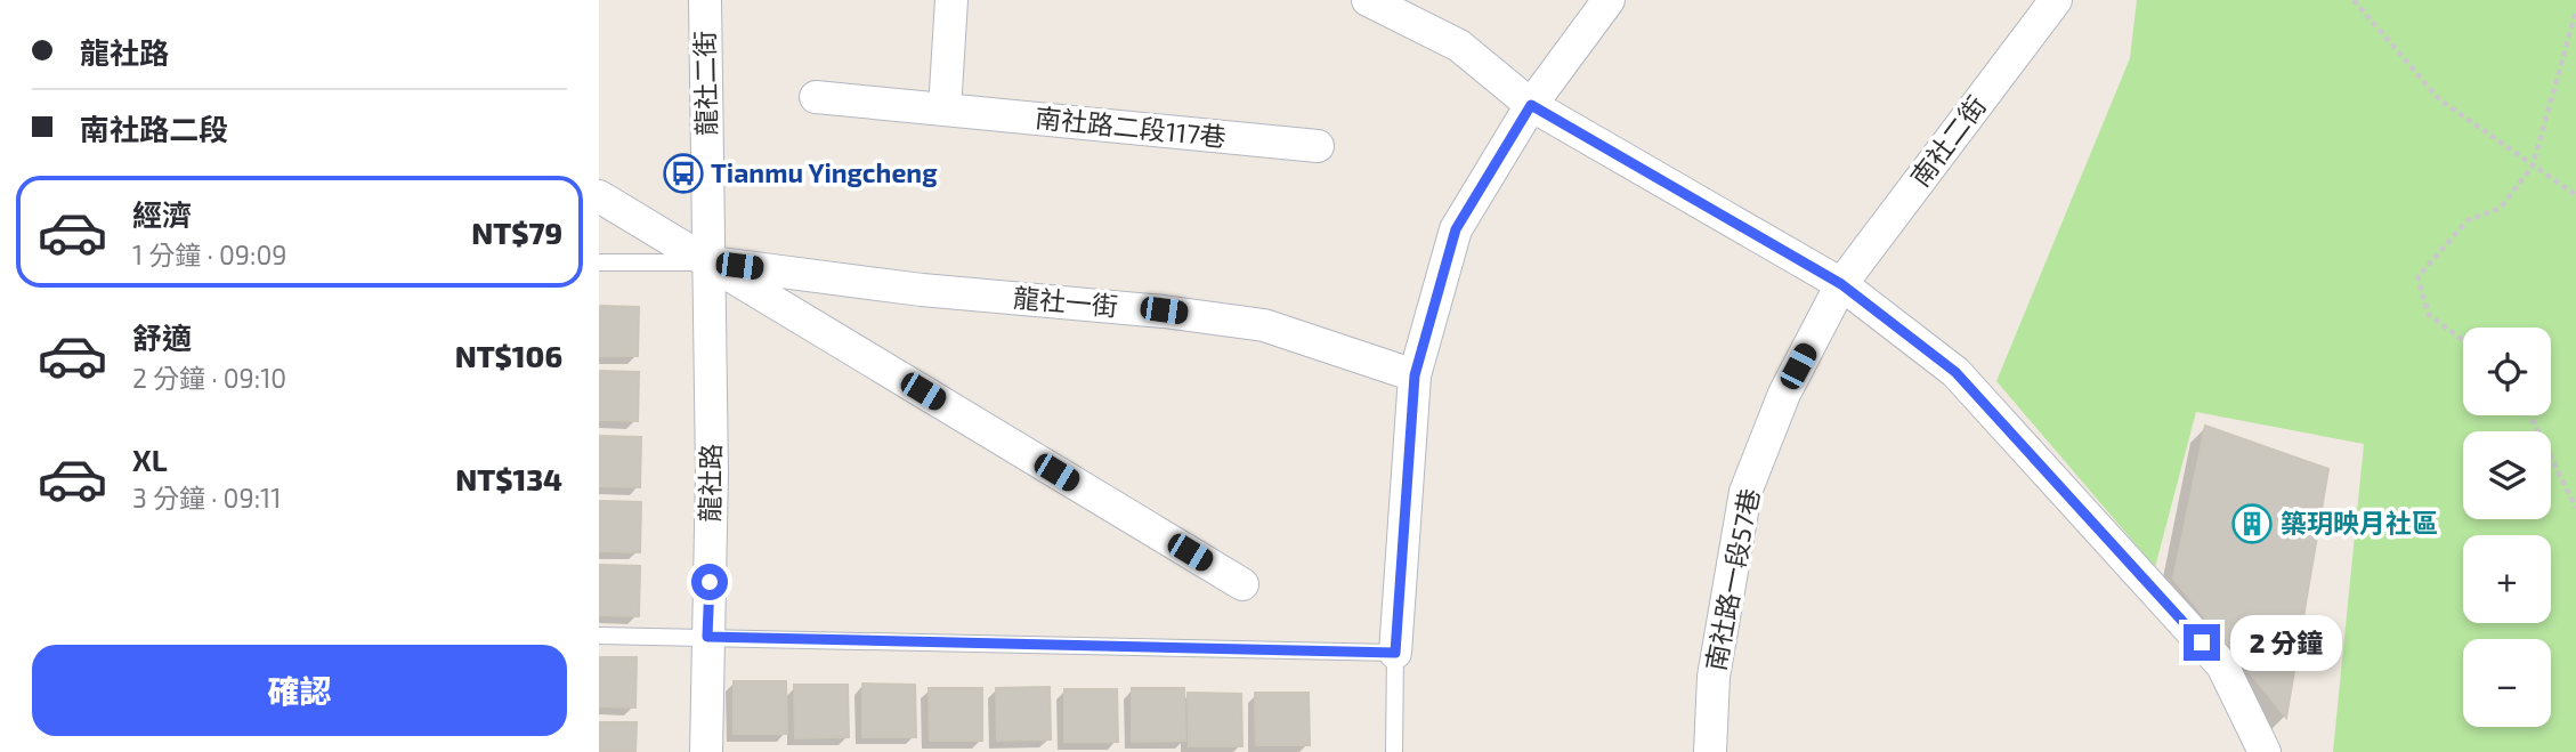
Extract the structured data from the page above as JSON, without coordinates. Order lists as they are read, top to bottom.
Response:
{
  "streets": {
    "street": [
      "龍社二街",
      "南社路二段117巷",
      "南社二街",
      "龍社一街",
      "龍社路",
      "南社路一段57巷"
    ]
  },
  "crossings": [
    ["龍社二街", "龍社一街"],
    ["龍社二街", "龍社路"],
    ["南社二街", "南社路一段57巷"],
    ["龍社一街", "龍社路"]
  ],
  "places": {
    "bus stop": ["Tianmu Yingcheng"],
    "building": ["築玥映月社區"]
  },
  "page": {
    "banner": ["龍社路", "南社路二段"],
    "list": [
      {
        "name": "經濟",
        "note": "1 分鐘 · 09:09",
        "value": "NT$79"
      },
      {
        "name": "舒適",
        "note": "2 分鐘 · 09:10",
        "value": "NT$106"
      },
      {
        "name": "XL",
        "note": "3 分鐘 · 09:11",
        "value": "NT$134"
      }
    ],
    "map_buttons": ["+", "−"],
    "bubble": "2 分鐘",
    "buttons": "確認"
  }
}
